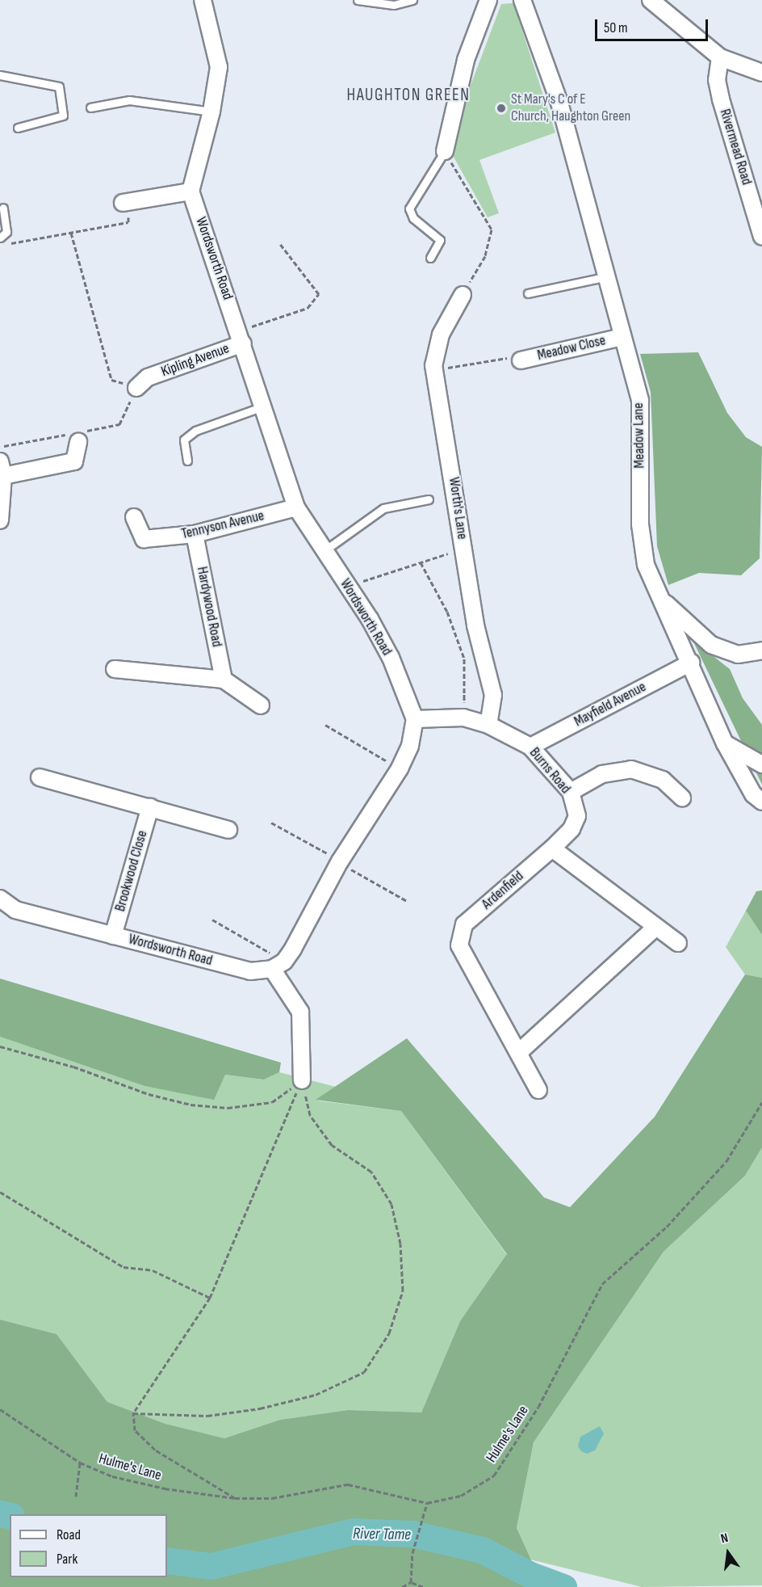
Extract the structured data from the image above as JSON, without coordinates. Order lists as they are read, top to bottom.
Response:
{
  "streets": {
    "street": [
      "Rivermead Road",
      "Wordsworth Road",
      "Meadow Close",
      "Kipling Avenue",
      "Meadow Lane",
      "Worth's Lane",
      "Tennyson Avenue",
      "Hardywood Road",
      "Mayfield Avenue",
      "Burns Road",
      "Brookwood Close",
      "Ardenfield"
    ],
    "path": ["Hulme's Lane"]
  },
  "crossings": [
    ["Wordsworth Road", "Kipling Avenue"],
    ["Wordsworth Road", "Tennyson Avenue"],
    ["Wordsworth Road", "Burns Road"],
    ["Wordsworth Road", "Brookwood Close"],
    ["Meadow Close", "Meadow Lane"],
    ["Meadow Lane", "Mayfield Avenue"],
    ["Worth's Lane", "Burns Road"],
    ["Tennyson Avenue", "Hardywood Road"],
    ["Mayfield Avenue", "Burns Road"],
    ["Burns Road", "Ardenfield"]
  ],
  "districts": ["HAUGHTON GREEN"],
  "water": ["River Tame"],
  "places": ["St Mary's C of E Church, Haughton Green"],
  "legend": ["Road", "Park"],
  "scale_bar": "50 m",
  "north": "top"
}
